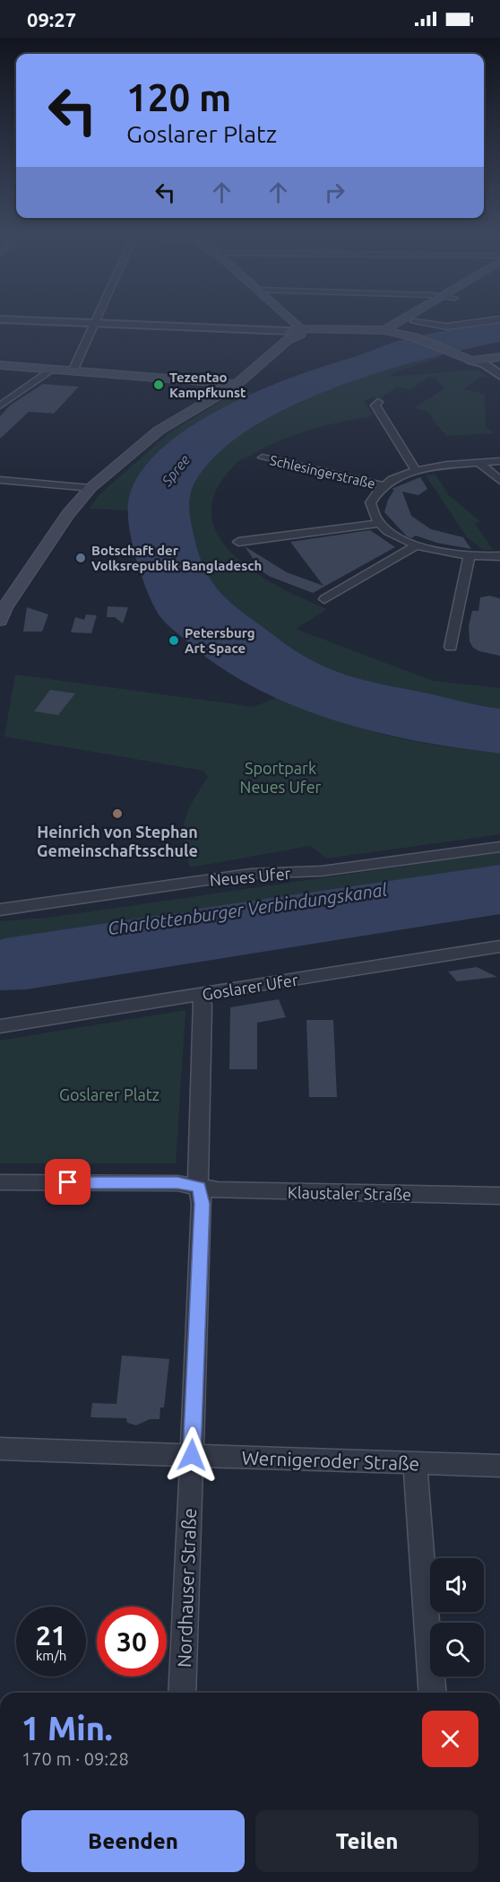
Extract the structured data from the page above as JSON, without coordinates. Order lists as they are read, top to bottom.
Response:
{
  "streets": {
    "street": [
      "Schlesingerstraße",
      "Neues Ufer",
      "Goslarer Ufer",
      "Klaustaler Straße",
      "Wernigeroder Straße",
      "Nordhauser Straße"
    ]
  },
  "crossings": [
    ["Klaustaler Straße", "Nordhauser Straße"],
    ["Wernigeroder Straße", "Nordhauser Straße"]
  ],
  "water": ["Spree", "Charlottenburger Verbindungskanal"],
  "parks": ["Sportpark Neues Ufer", "Goslarer Platz"],
  "places": [
    "Tezentao Kampfkunst",
    "Botschaft der Volksrepublik Bangladesch",
    "Petersburg Art Space",
    "Heinrich von Stephan Gemeinschaftsschule"
  ],
  "page": {
    "status": "09:27",
    "turn": ["120 m", "Goslarer Platz"],
    "speed": "21 km/h",
    "limit": "30",
    "heading": ["1 Min.", "170 m · 09:28"],
    "buttons": ["Beenden", "Teilen"]
  }
}
